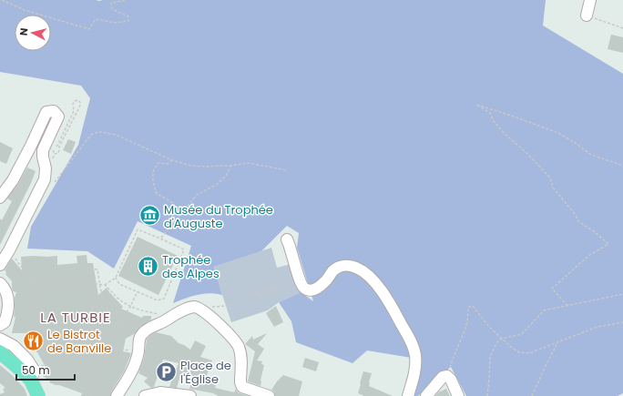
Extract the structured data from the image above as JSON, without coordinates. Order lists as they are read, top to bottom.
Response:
{
  "districts": ["LA TURBIE"],
  "places": {
    "museum": ["Musée du Trophée d'Auguste"],
    "building": ["Trophée des Alpes"],
    "restaurant": ["Le Bistrot de Banville"],
    "parking": ["Place de l'Église"]
  },
  "scale_bar": "50 m",
  "north": "left"
}
